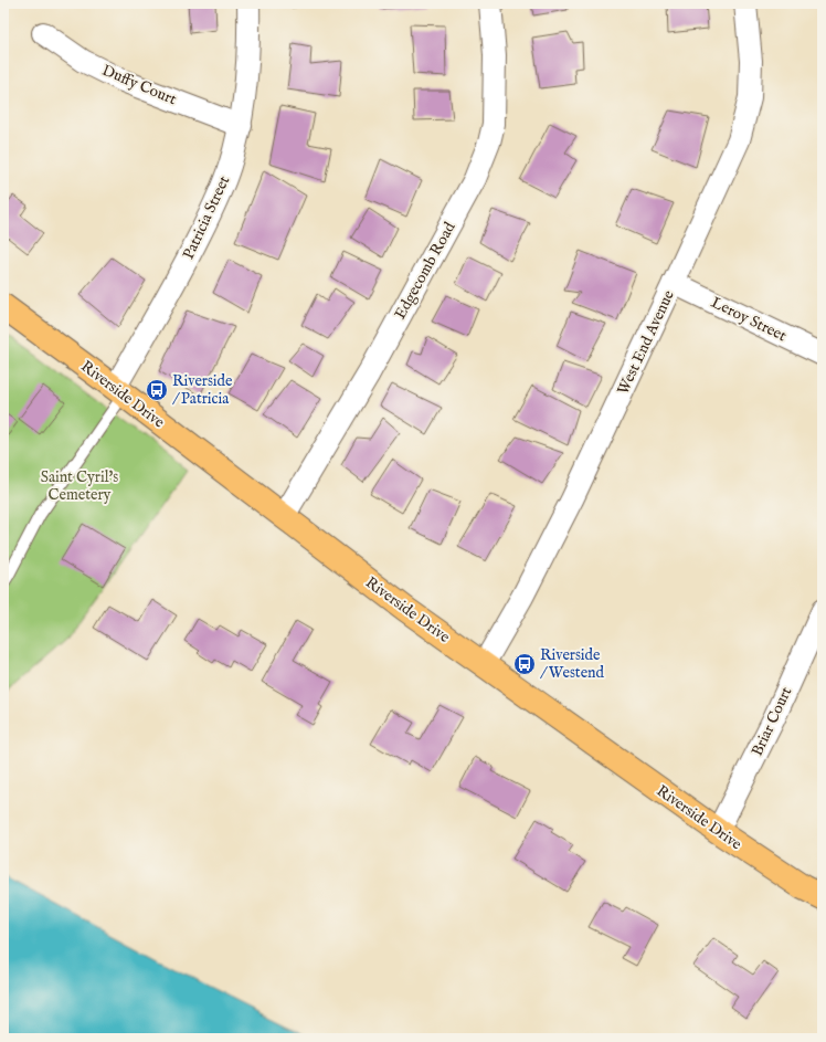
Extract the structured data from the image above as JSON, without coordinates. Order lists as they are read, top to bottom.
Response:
{
  "streets": {
    "main road": ["Riverside Drive"],
    "street": [
      "Duffy Court",
      "Patricia Street",
      "Edgecomb Road",
      "Leroy Street",
      "West End Avenue",
      "Briar Court"
    ]
  },
  "crossings": [
    ["Duffy Court", "Patricia Street"],
    ["Patricia Street", "Riverside Drive"],
    ["Edgecomb Road", "Riverside Drive"],
    ["Leroy Street", "West End Avenue"],
    ["West End Avenue", "Riverside Drive"],
    ["Riverside Drive", "Briar Court"]
  ],
  "parks": ["Saint Cyril's Cemetery"],
  "places": {
    "bus stop": ["Riverside / Patricia", "Riverside / Westend"]
  }
}
